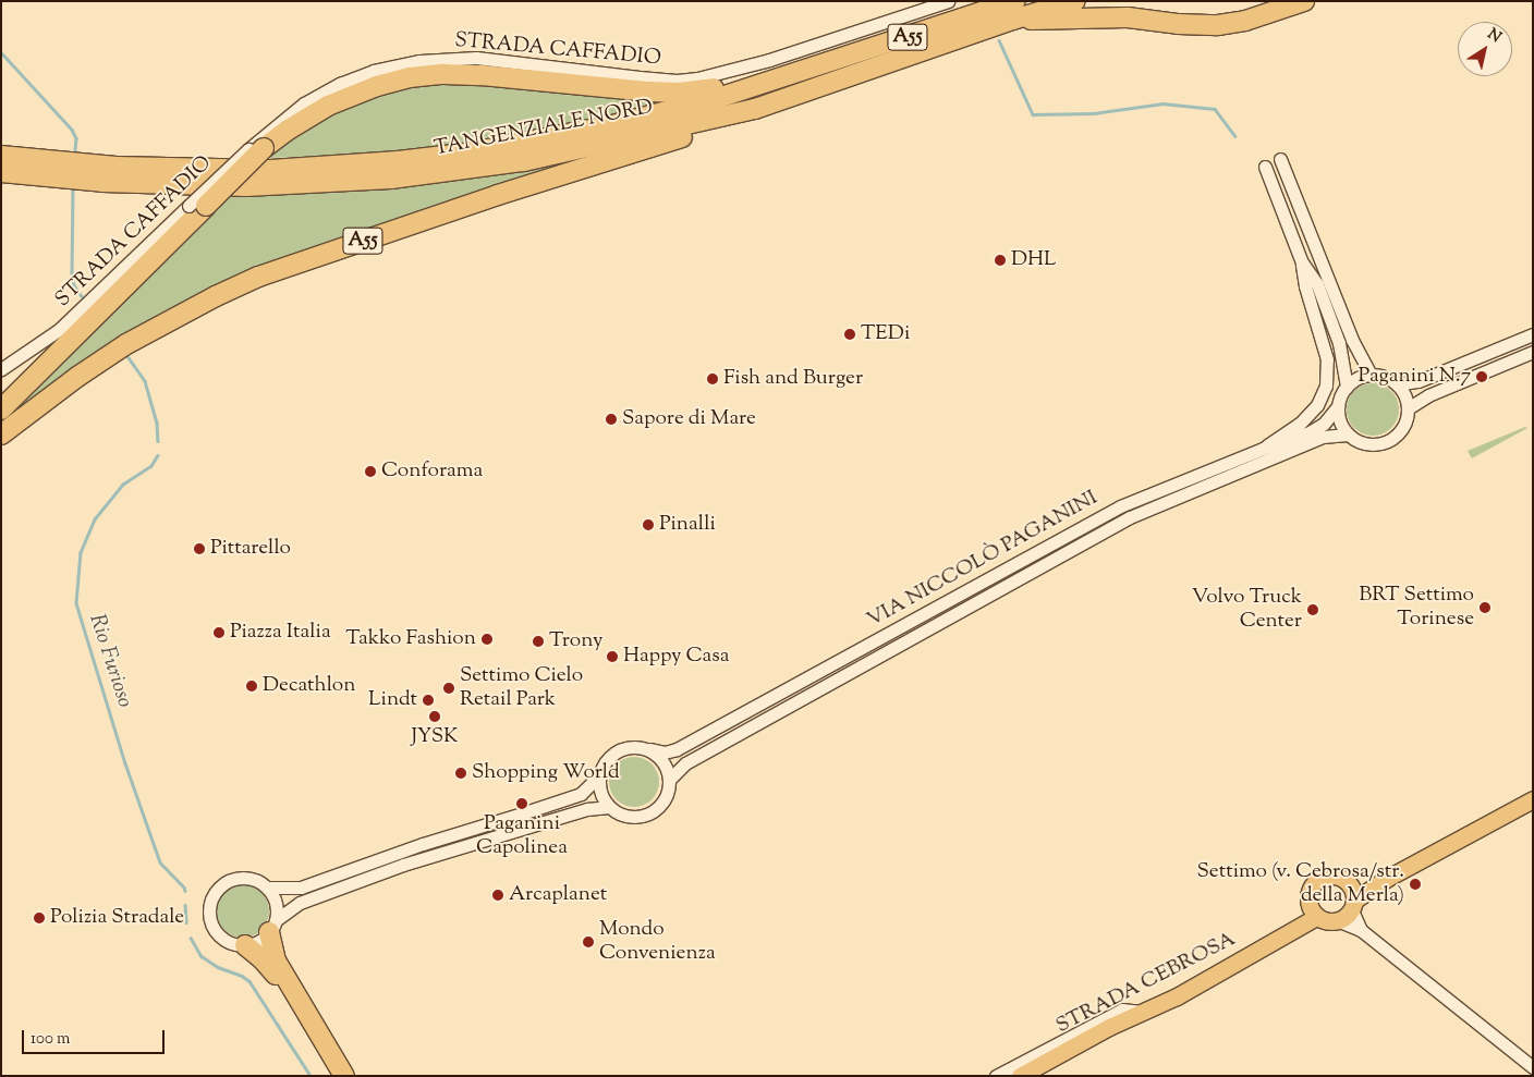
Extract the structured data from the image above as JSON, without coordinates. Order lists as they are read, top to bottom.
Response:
{
  "streets": {
    "highway": ["A55", "TANGENZIALE NORD"],
    "main road": ["STRADA CEBROSA"],
    "street": ["STRADA CAFFADIO", "VIA NICCOLÒ PAGANINI"]
  },
  "crossings": [
    ["A55", "STRADA CAFFADIO"],
    ["A55", "TANGENZIALE NORD"]
  ],
  "water": ["Rio Furioso"],
  "places": [
    "DHL",
    "TEDi",
    "Paganini N.7",
    "Fish and Burger",
    "Sapore di Mare",
    "Conforama",
    "Pinalli",
    "Pittarello",
    "BRT Settimo Torinese",
    "Volvo Truck Center",
    "Piazza Italia",
    "Takko Fashion",
    "Trony",
    "Happy Casa",
    "Decathlon",
    "Settimo Cielo Retail Park",
    "Lindt",
    "JYSK",
    "Shopping World",
    "Paganini Capolinea",
    "Settimo (v. Cebrosa/str. della Merla)",
    "Arcaplanet",
    "Polizia Stradale",
    "Mondo Convenienza"
  ],
  "scale_bar": "100 m",
  "north": "top right"
}
